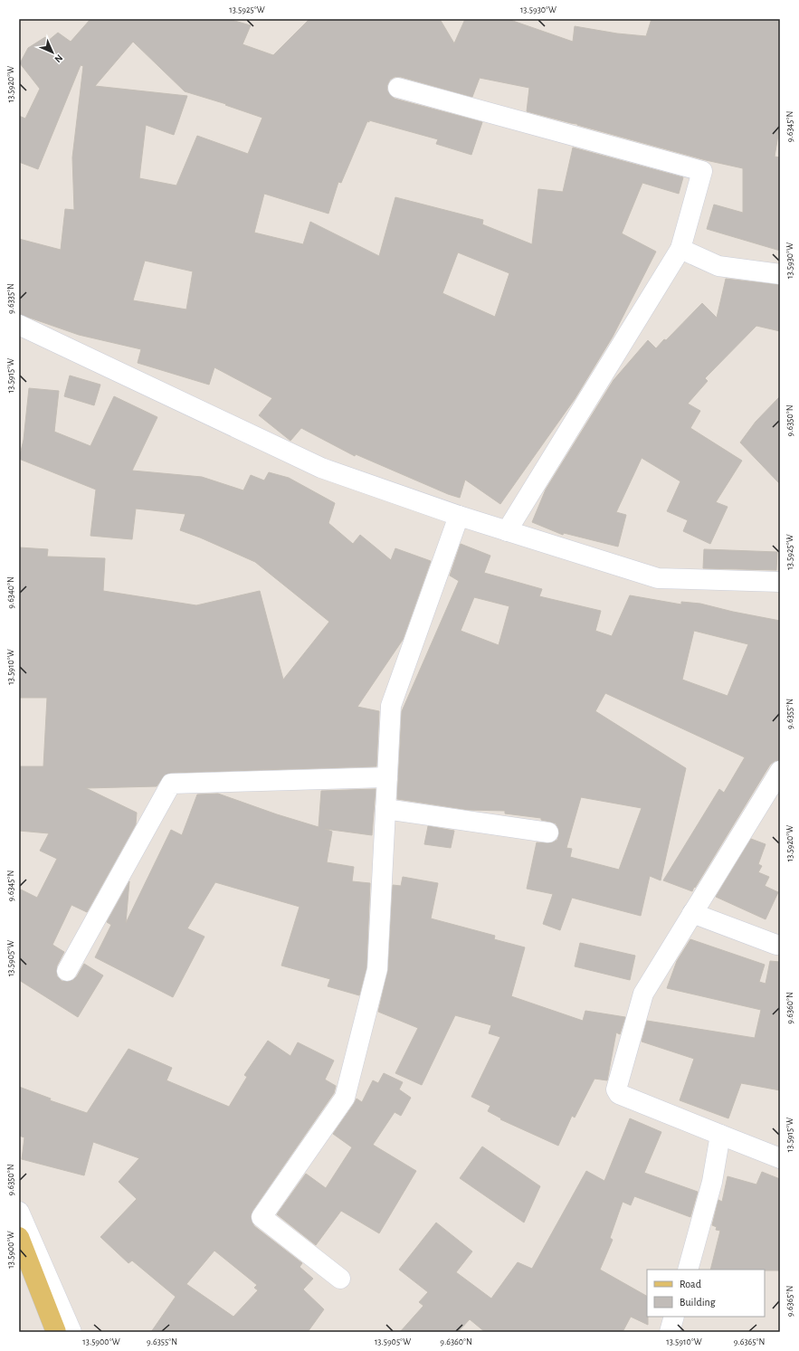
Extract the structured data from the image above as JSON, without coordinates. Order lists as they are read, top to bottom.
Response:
{
  "legend": ["Road", "Building"],
  "north": "bottom right",
  "coordinates": [
    "13.5925°W",
    "13.5930°W",
    "13.5920°W",
    "9.6345°N",
    "9.6335°N",
    "13.5915°W",
    "9.6350°N",
    "9.6340°N",
    "13.5910°W",
    "9.6355°N",
    "13.5905°W",
    "9.6360°N",
    "13.5900°W",
    "9.6365°N"
  ]
}
